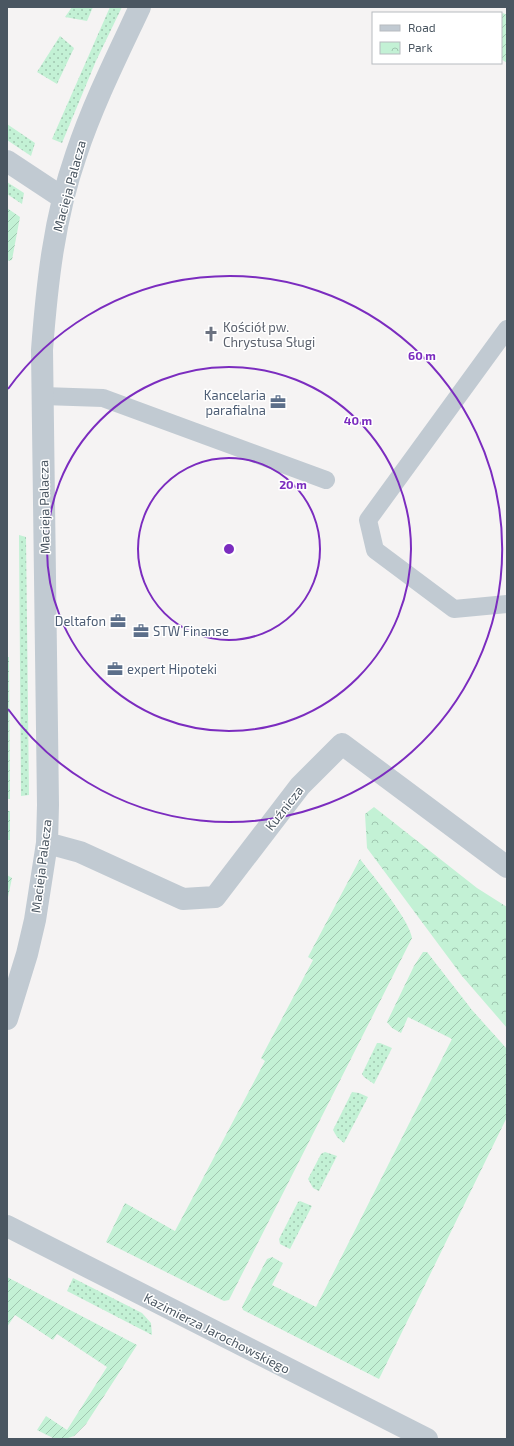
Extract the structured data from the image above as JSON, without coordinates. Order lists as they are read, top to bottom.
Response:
{
  "streets": {
    "street": ["Macieja Palacza", "Kuźnicza", "Kazimierza Jarochowskiego"]
  },
  "crossings": [
    ["Macieja Palacza", "Kuźnicza"]
  ],
  "places": {
    "church": ["Kościół pw. Chrystusa Sługi"],
    "office": [
      "Kancelaria parafialna",
      "Deltafon",
      "STW Finanse",
      "expert Hipoteki"
    ]
  },
  "legend": ["Road", "Park"],
  "rings": ["60 m", "40 m", "20 m"]
}
